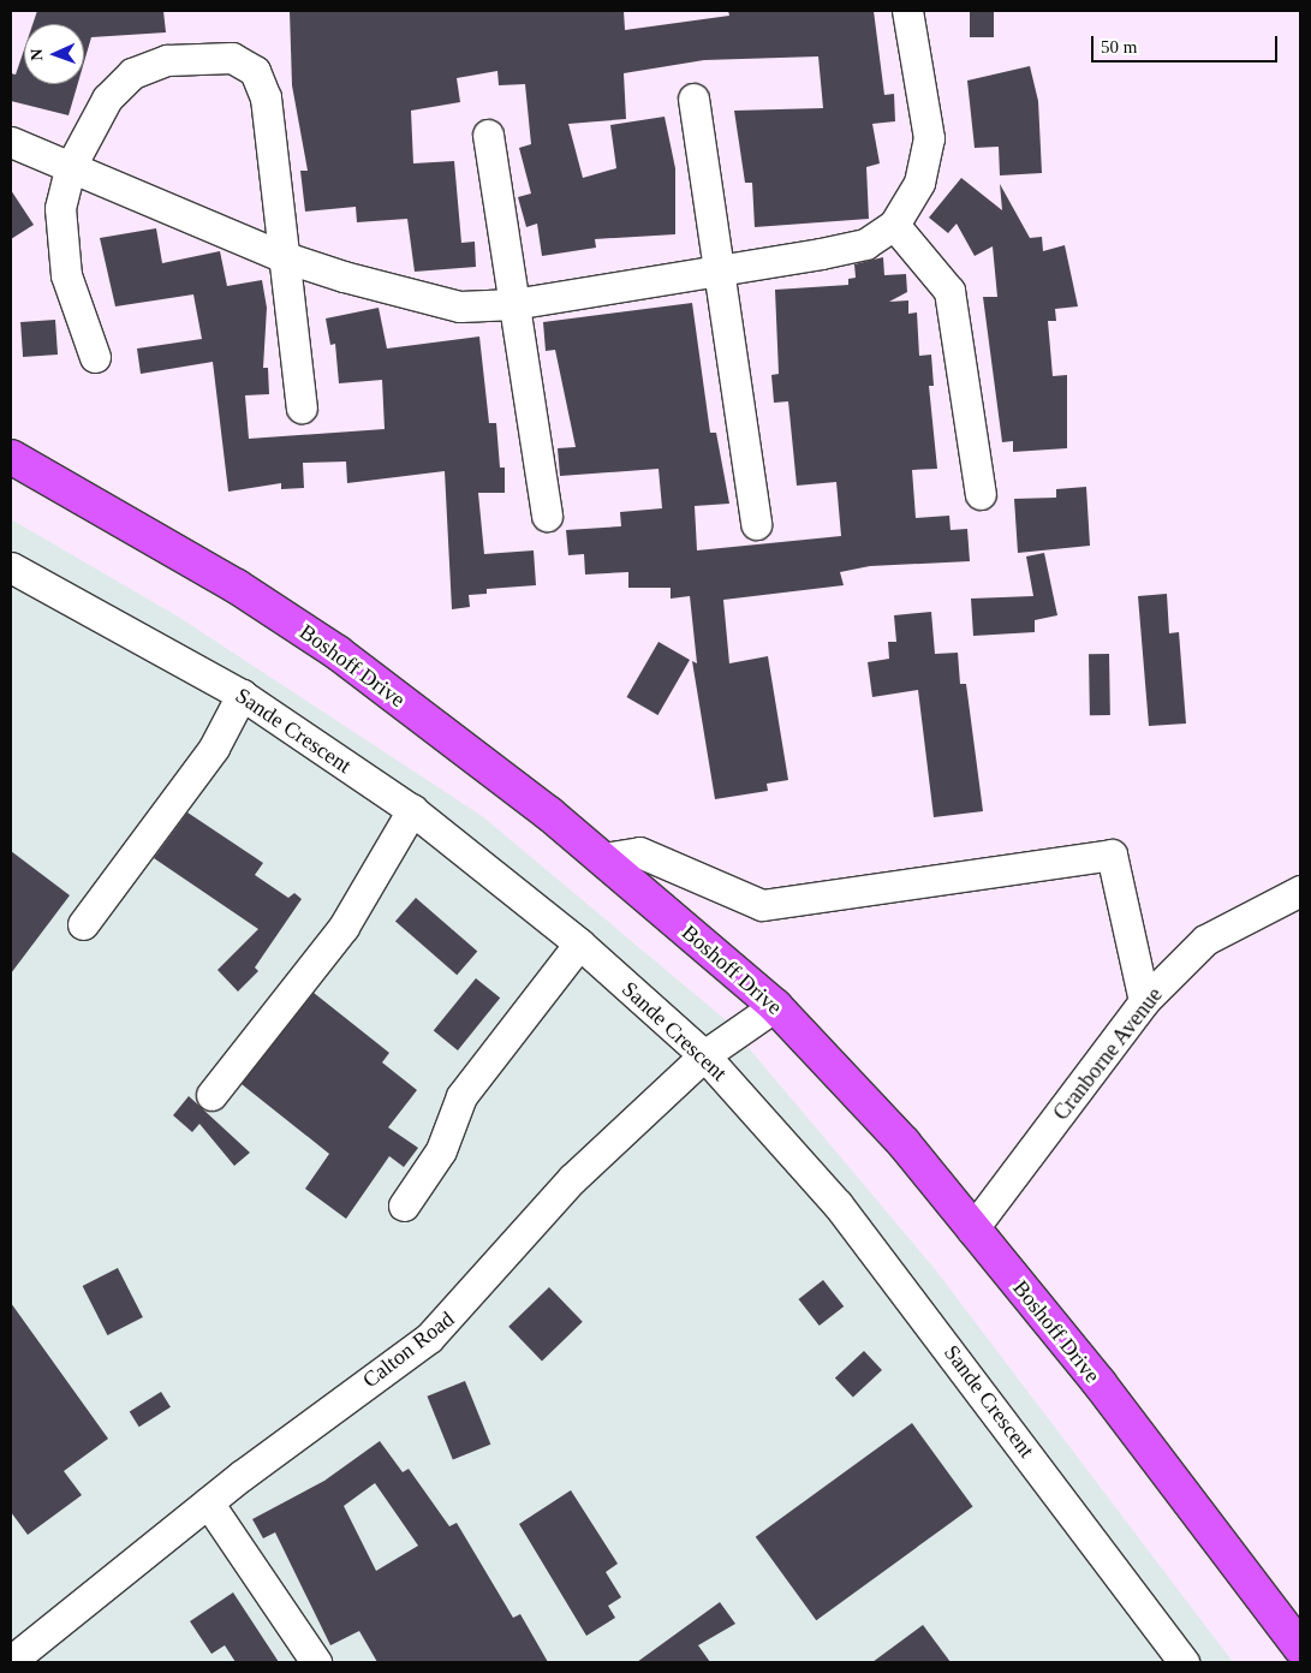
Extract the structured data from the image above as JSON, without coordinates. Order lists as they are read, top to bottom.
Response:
{
  "streets": {
    "main road": ["Boshoff Drive"],
    "street": ["Sande Crescent", "Cranborne Avenue", "Calton Road"]
  },
  "crossings": [
    ["Boshoff Drive", "Cranborne Avenue"],
    ["Boshoff Drive", "Calton Road"],
    ["Sande Crescent", "Calton Road"]
  ],
  "scale_bar": "50 m",
  "north": "left"
}
